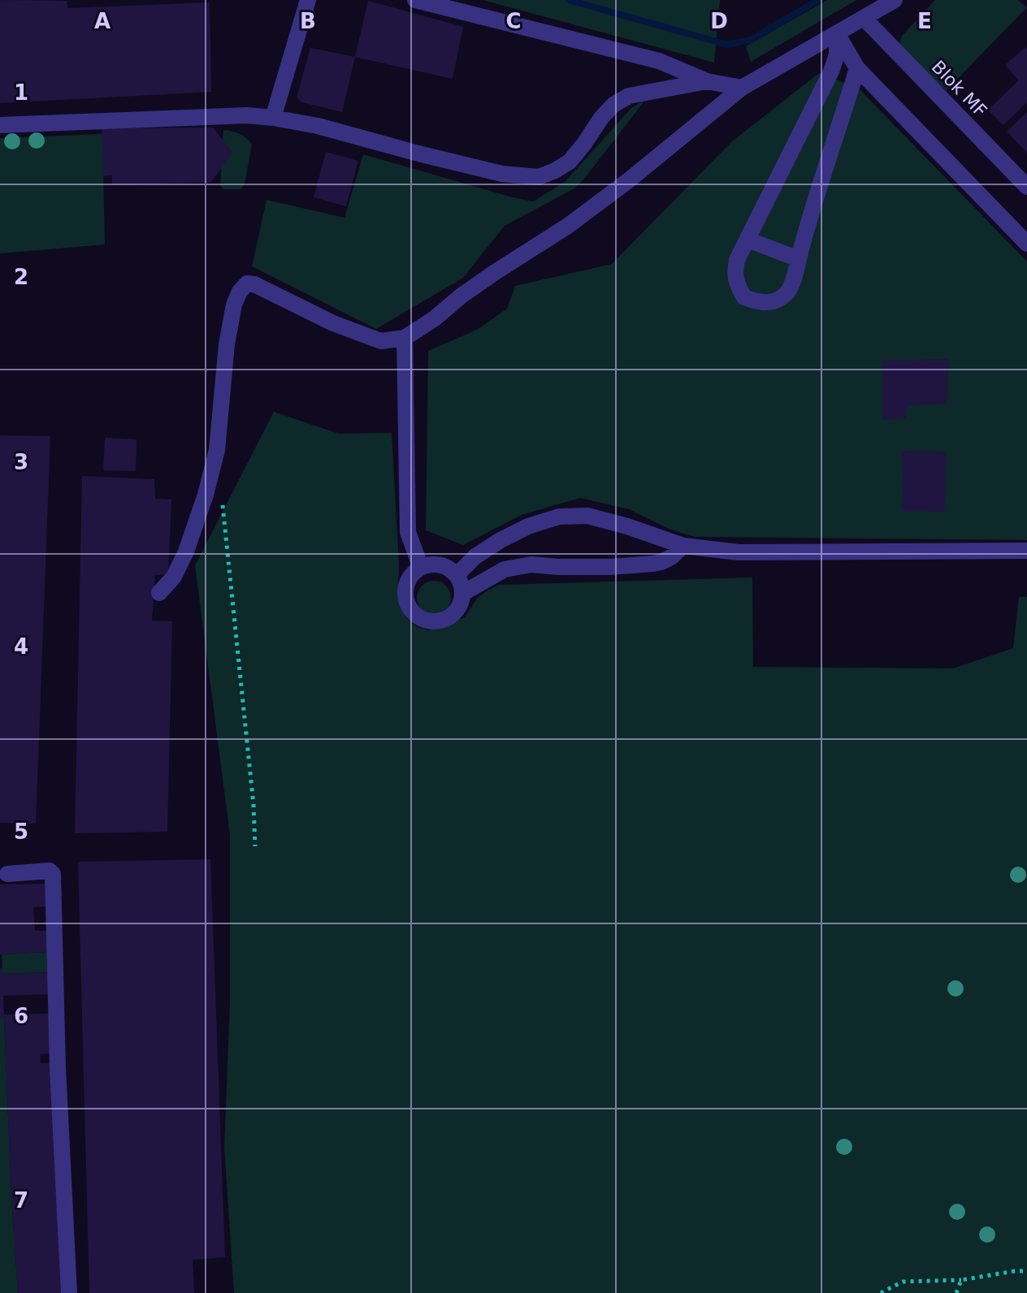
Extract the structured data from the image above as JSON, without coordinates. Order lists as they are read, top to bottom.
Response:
{
  "streets": {
    "street": ["Blok MF"]
  },
  "grid": {
    "columns": [
      "A",
      "B",
      "C",
      "D",
      "E"
    ],
    "rows": [
      "1",
      "2",
      "3",
      "4",
      "5",
      "6",
      "7"
    ]
  }
}
